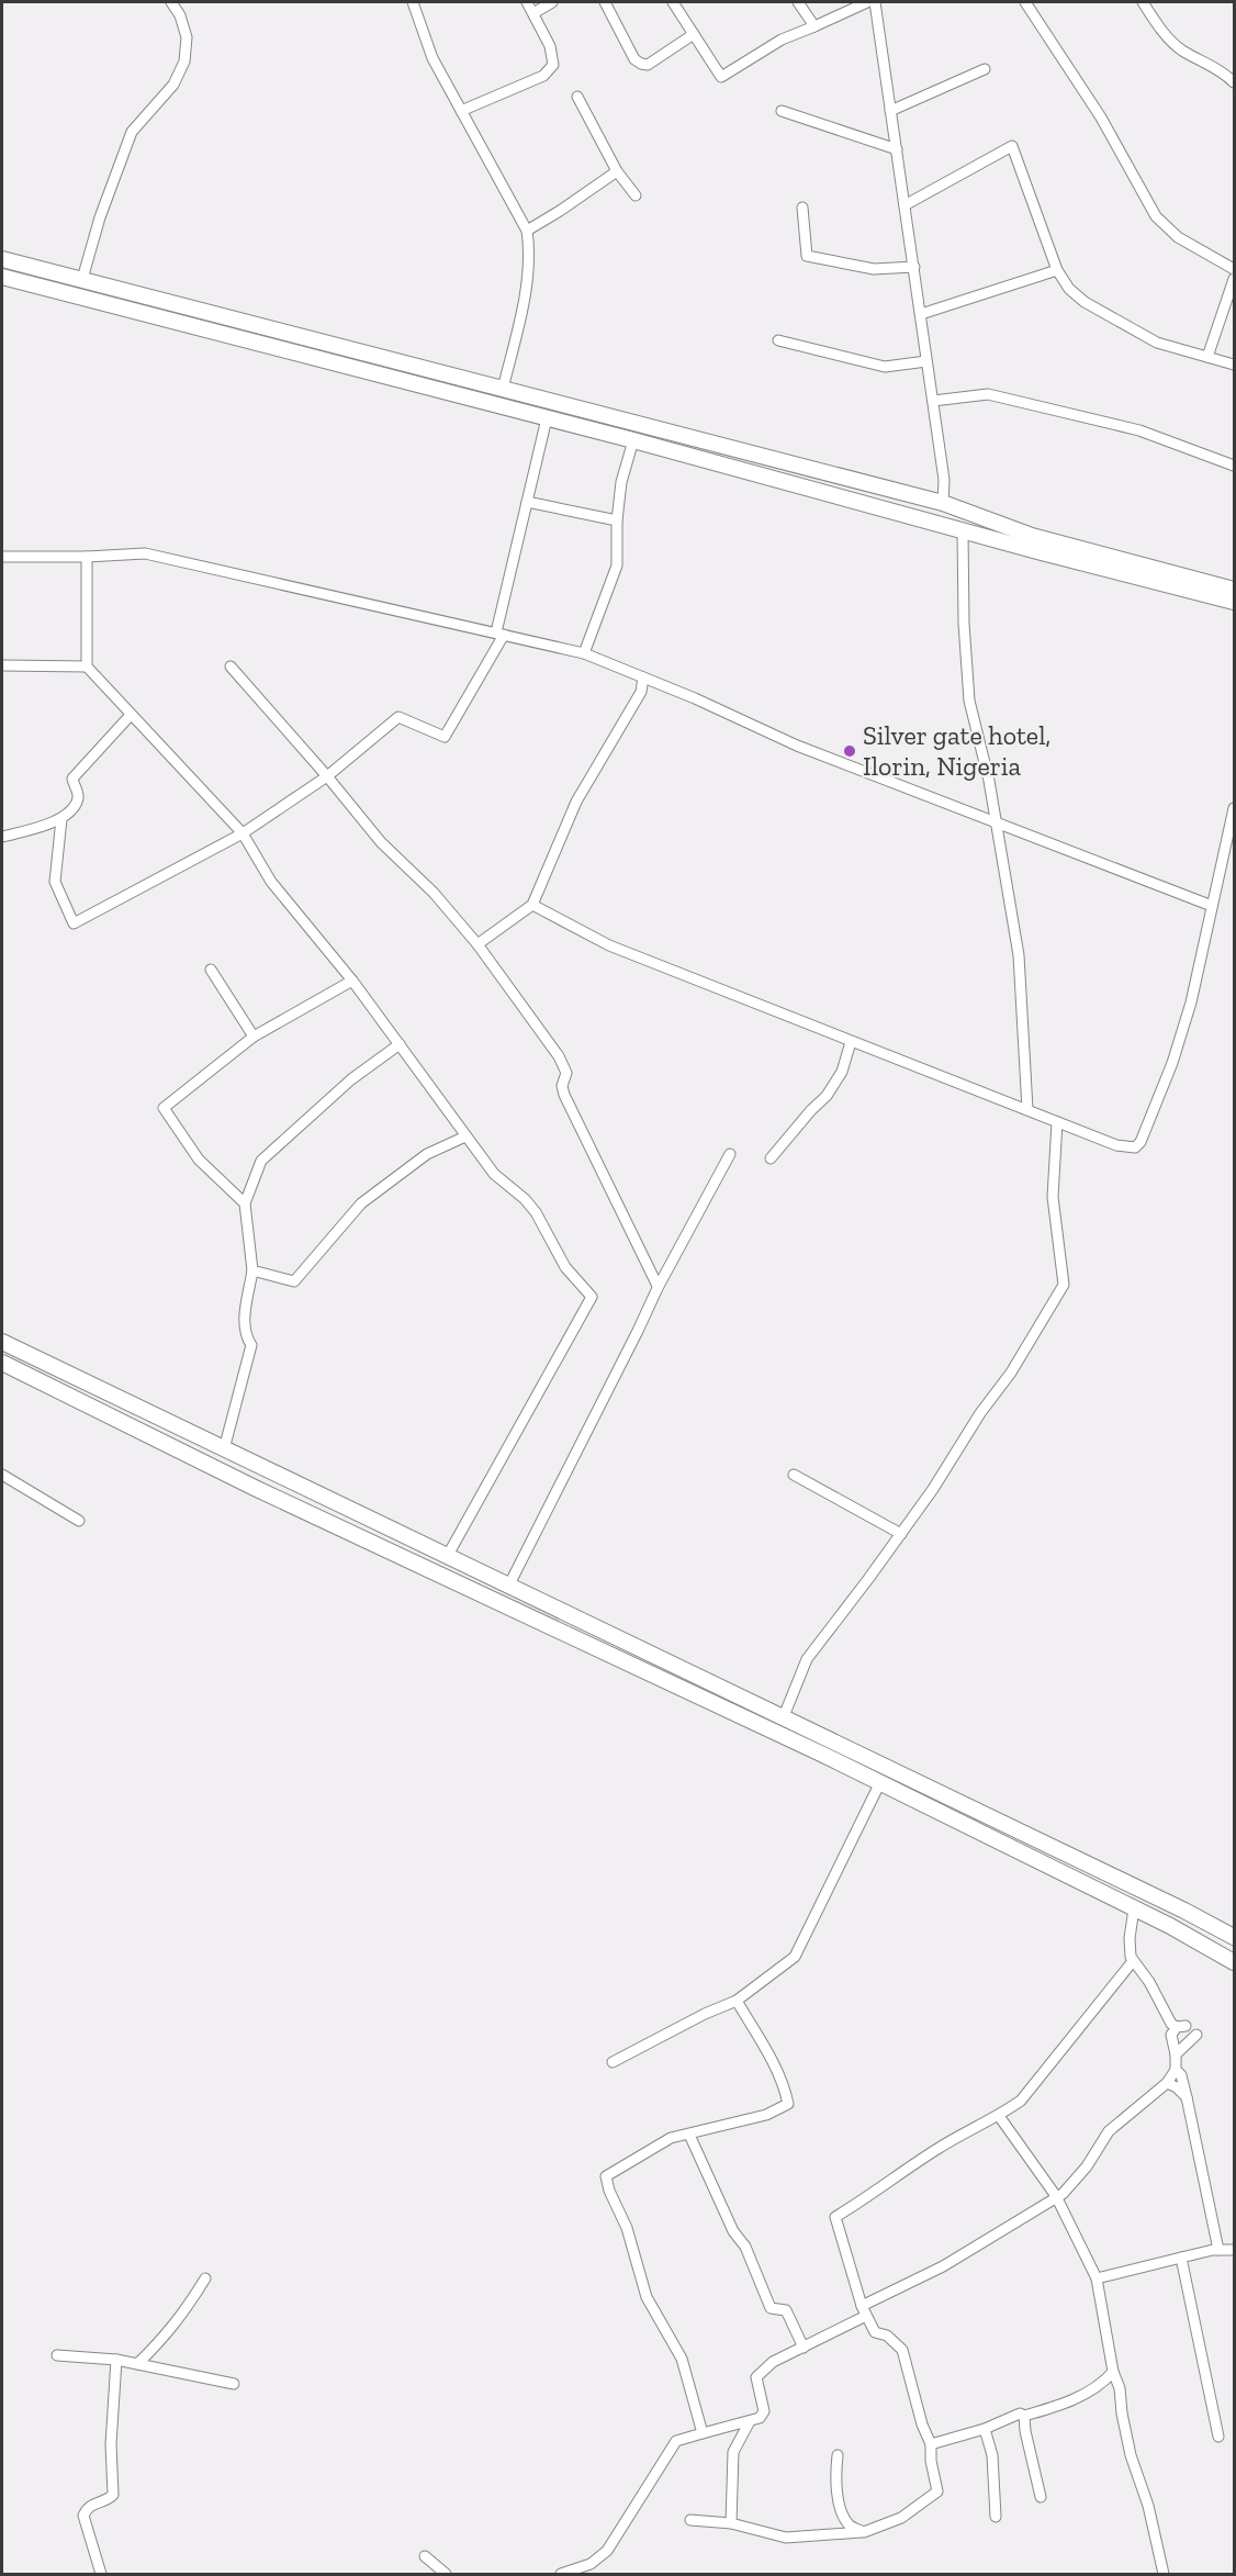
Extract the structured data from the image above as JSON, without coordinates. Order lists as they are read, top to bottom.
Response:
{
  "places": ["Silver gate hotel, Ilorin, Nigeria"]
}
